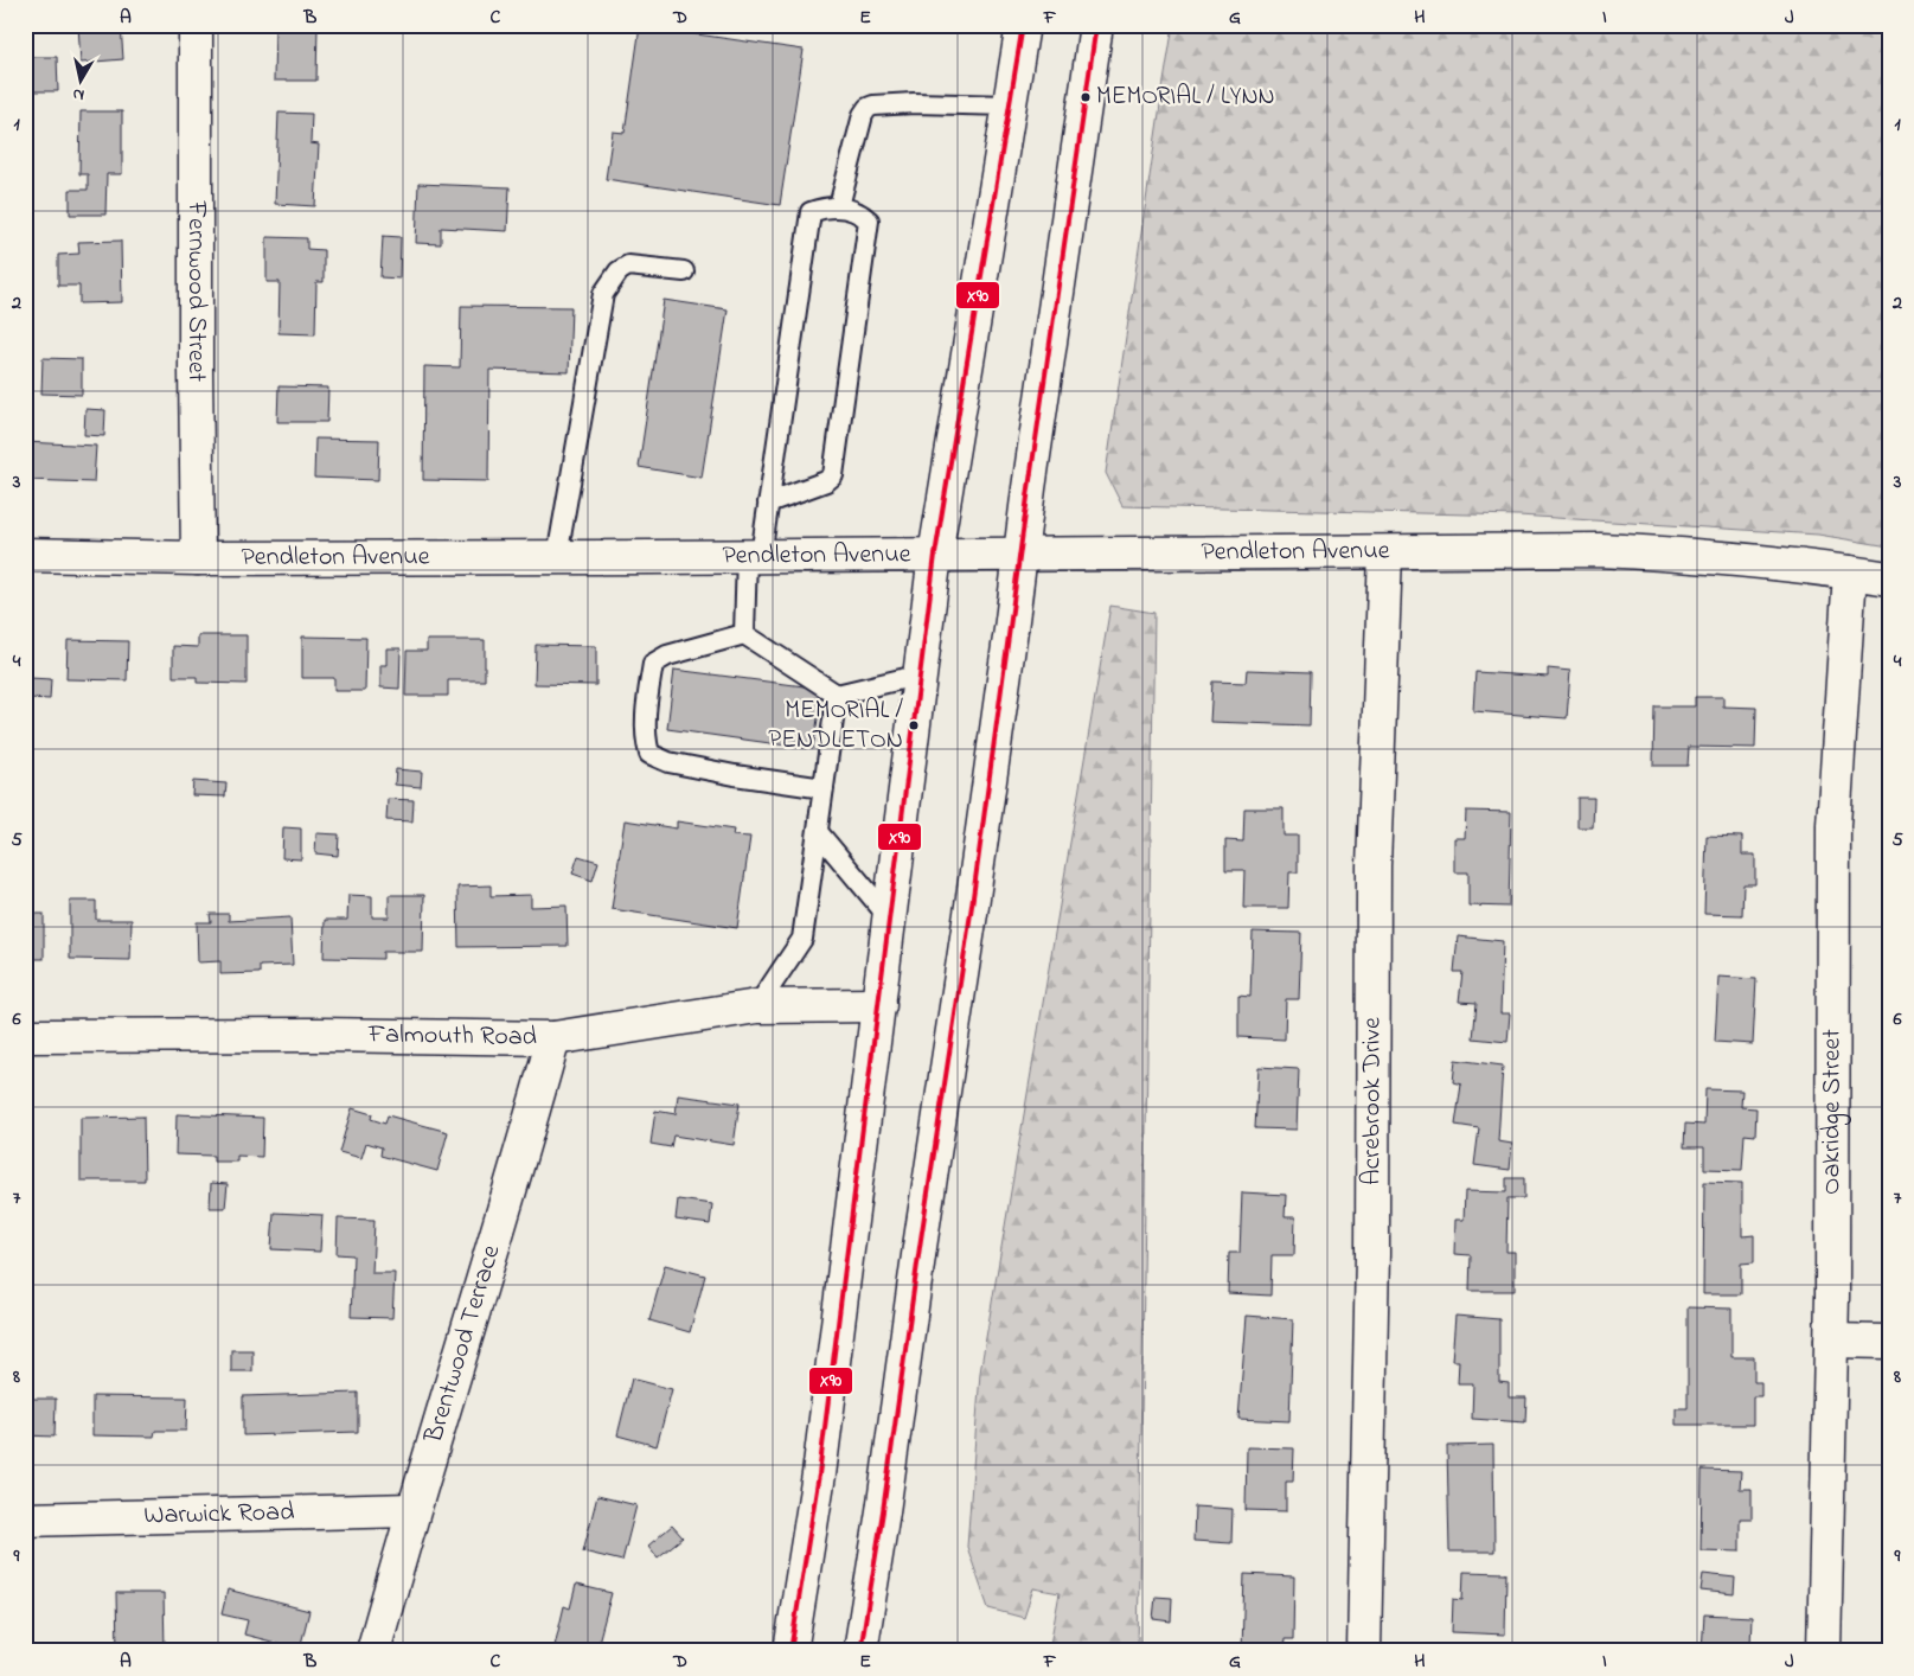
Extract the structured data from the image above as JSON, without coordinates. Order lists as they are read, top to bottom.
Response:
{
  "streets": {
    "street": [
      "Fernwood Street",
      "Pendleton Avenue",
      "Falmouth Road",
      "Acrebrook Drive",
      "Oakridge Street",
      "Brentwood Terrace",
      "Warwick Road"
    ]
  },
  "crossings": [
    ["Fernwood Street", "Pendleton Avenue"],
    ["Pendleton Avenue", "Acrebrook Drive"],
    ["Pendleton Avenue", "Oakridge Street"],
    ["Falmouth Road", "Brentwood Terrace"],
    ["Brentwood Terrace", "Warwick Road"]
  ],
  "places": ["MEMORIAL / LYNN", "MEMORIAL / PENDLETON"],
  "lines": ["transit line X90"],
  "north": "bottom",
  "grid": {
    "columns": [
      "A",
      "B",
      "C",
      "D",
      "E",
      "F",
      "G",
      "H",
      "I",
      "J"
    ],
    "rows": [
      "1",
      "2",
      "3",
      "4",
      "5",
      "6",
      "7",
      "8",
      "9"
    ]
  }
}
